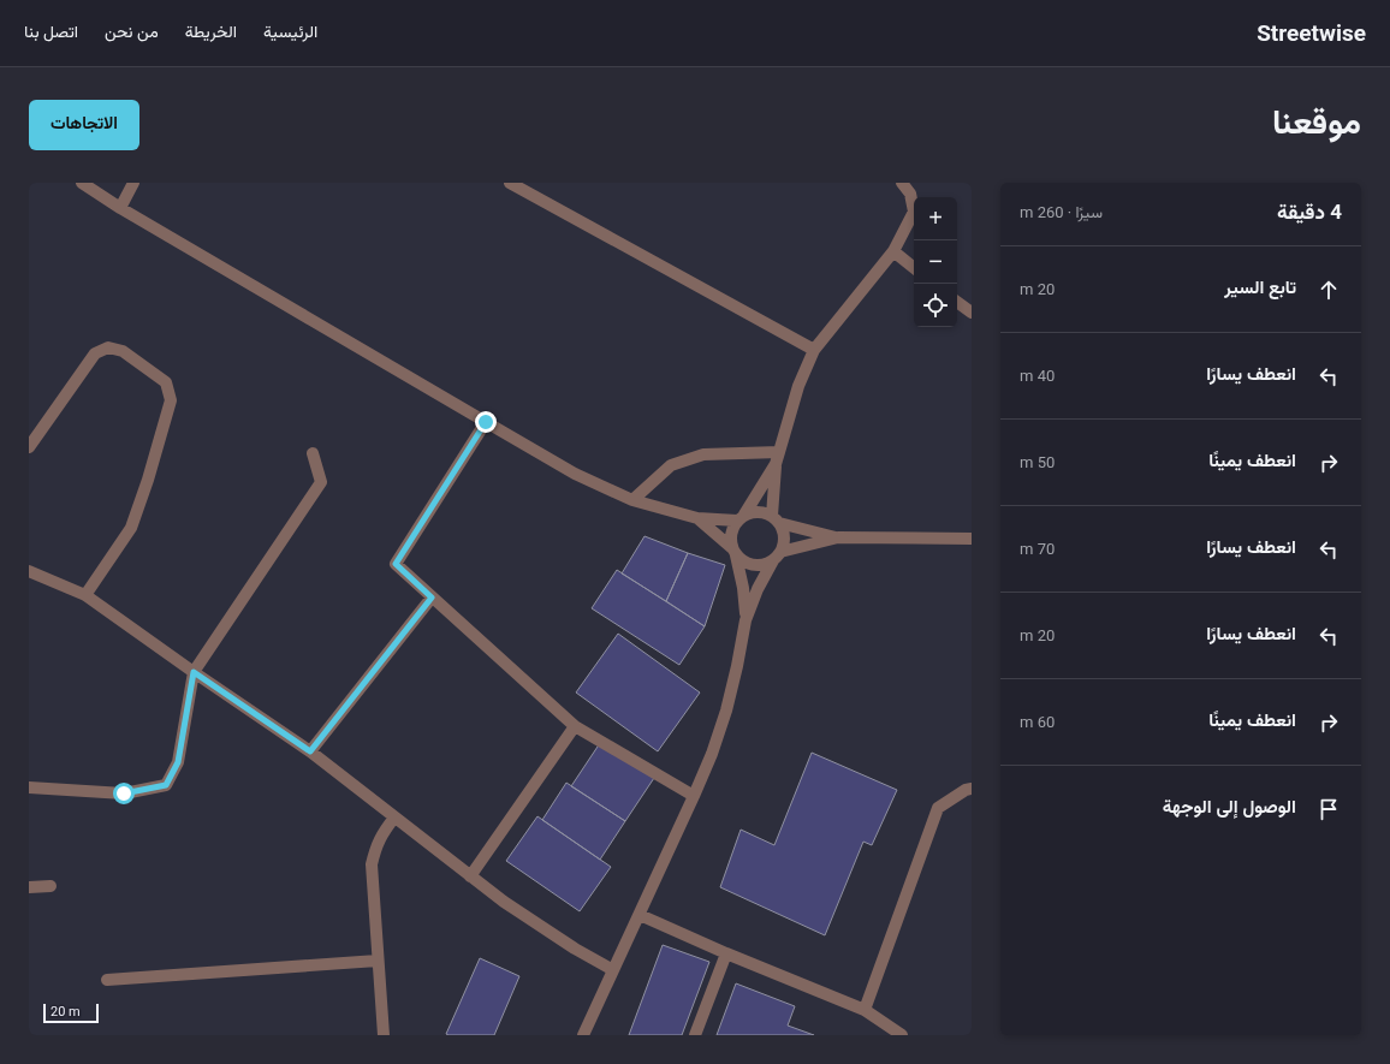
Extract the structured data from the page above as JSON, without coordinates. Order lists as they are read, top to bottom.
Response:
{
  "scale_bar": "20 m",
  "page": {
    "header": "Streetwise",
    "nav": [
      "الرئيسية",
      "الخريطة",
      "من نحن",
      "اتصل بنا"
    ],
    "title": "موقعنا",
    "buttons": "الاتجاهات",
    "heading": ["4 دقيقة", "سيرًا · 260 m"],
    "map_buttons": ["+", "−"],
    "list": [
      ["تابع السير", "20 m"],
      ["انعطف يسارًا", "40 m"],
      ["انعطف يمينًا", "50 m"],
      ["انعطف يسارًا", "70 m"],
      ["انعطف يسارًا", "20 m"],
      ["انعطف يمينًا", "60 m"],
      "الوصول إلى الوجهة"
    ],
    "scale": "20 m"
  }
}
